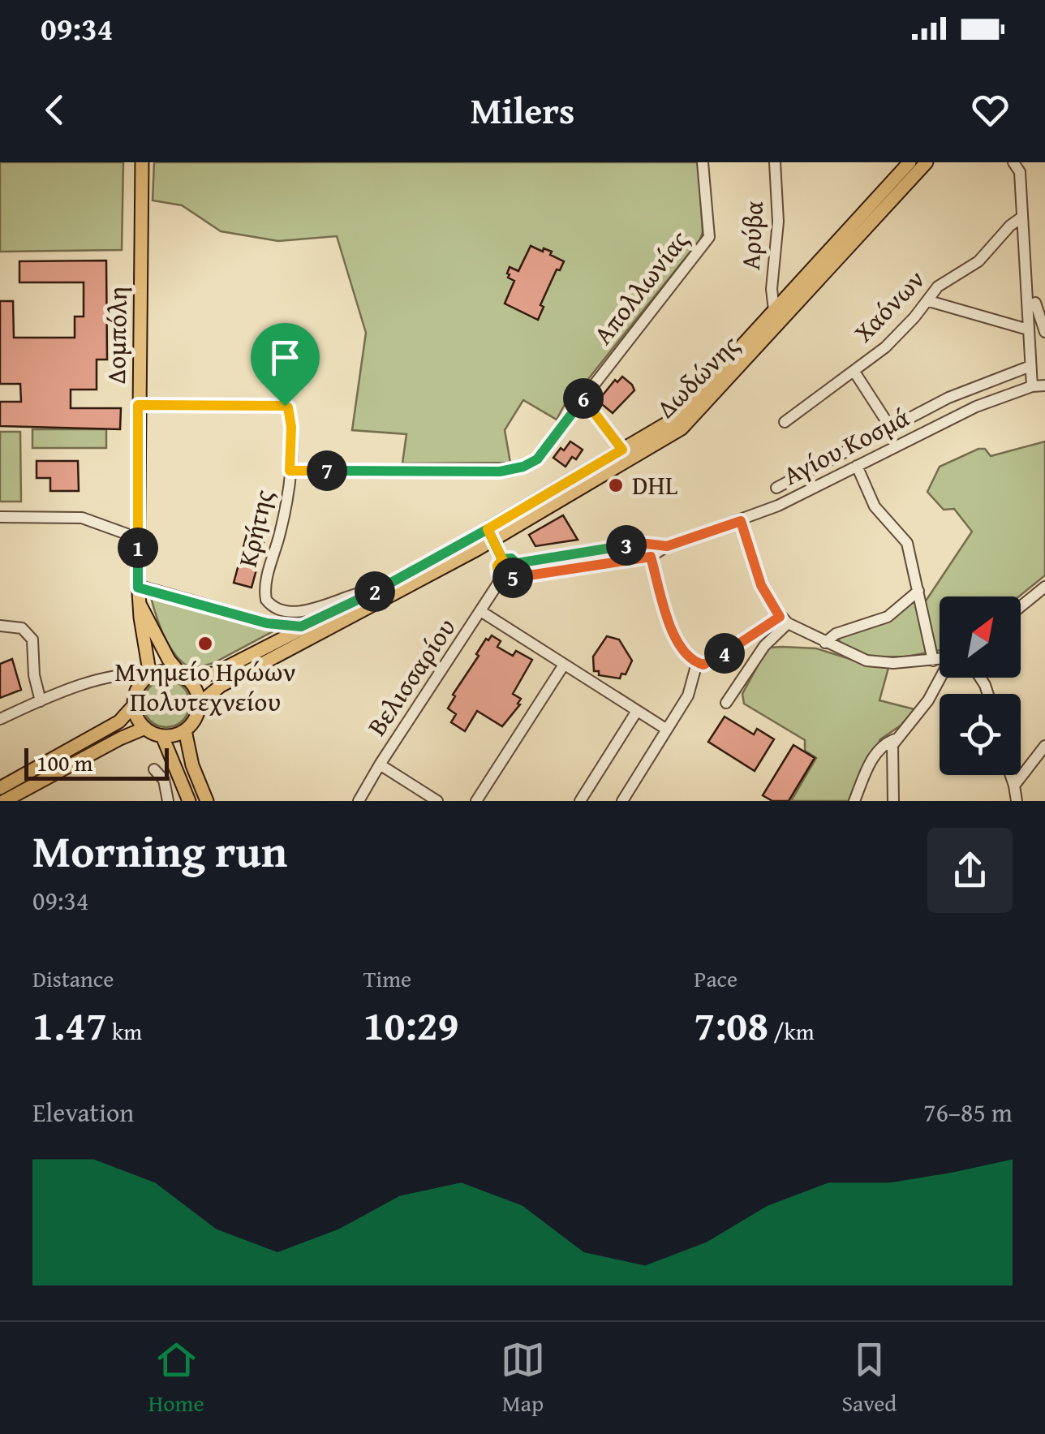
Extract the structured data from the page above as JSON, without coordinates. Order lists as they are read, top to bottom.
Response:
{
  "streets": {
    "main road": ["Δομπόλη", "Δωδώνης"],
    "street": [
      "Αρύβα",
      "Απολλωνίας",
      "Χαόνων",
      "Αγίου Κοσμά",
      "Κρήτης",
      "Βελισσαρίου"
    ]
  },
  "crossings": [
    ["Αρύβα", "Δωδώνης"],
    ["Απολλωνίας", "Κρήτης"],
    ["Δομπόλη", "Δωδώνης"],
    ["Δομπόλη", "Κρήτης"],
    ["Δωδώνης", "Κρήτης"],
    ["Αγίου Κοσμά", "Βελισσαρίου"]
  ],
  "places": ["DHL", "Μνημείο Ηρώων Πολυτεχνείου"],
  "scale_bar": "100 m",
  "north": "top right",
  "page": {
    "status": "09:34",
    "header": "Milers",
    "pins": [
      "6",
      "7",
      "3",
      "1",
      "5",
      "2",
      "4"
    ],
    "scale": "100 m",
    "heading": ["Morning run", "09:34"],
    "stats": [
      ["Distance", "1.47 km"],
      ["Time", "10:29"],
      ["Pace", "7:08 /km"]
    ],
    "chart": ["Elevation", "76–85 m"],
    "tabs": ["Home", "Map", "Saved"]
  }
}
